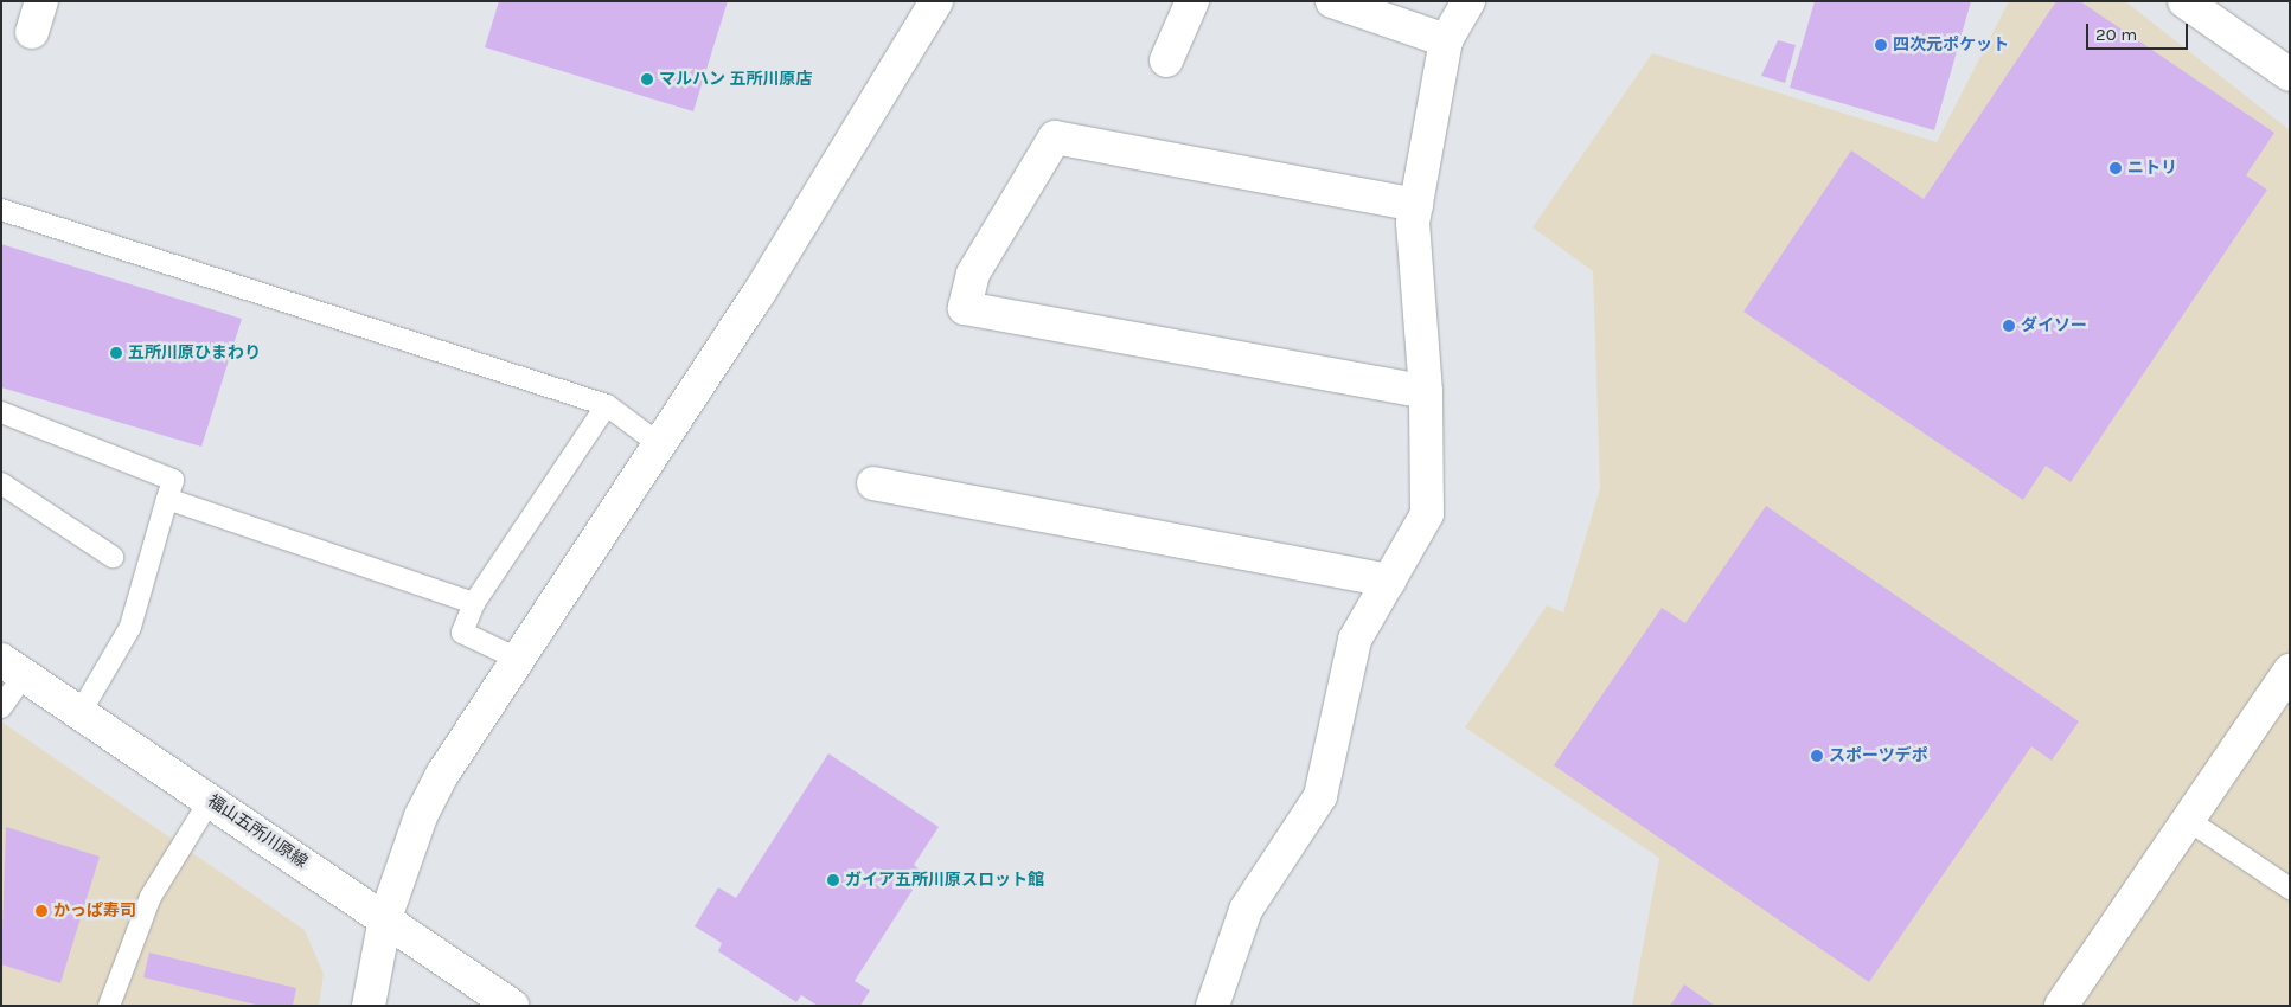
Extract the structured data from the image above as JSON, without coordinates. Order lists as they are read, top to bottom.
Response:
{
  "streets": {
    "street": ["福山五所川原線"]
  },
  "places": [
    "四次元ポケット",
    "マルハン 五所川原店",
    "ニトリ",
    "ダイソー",
    "五所川原ひまわり",
    "スポーツデポ",
    "ガイア五所川原スロット館",
    "かっぱ寿司"
  ],
  "scale_bar": "20 m"
}
